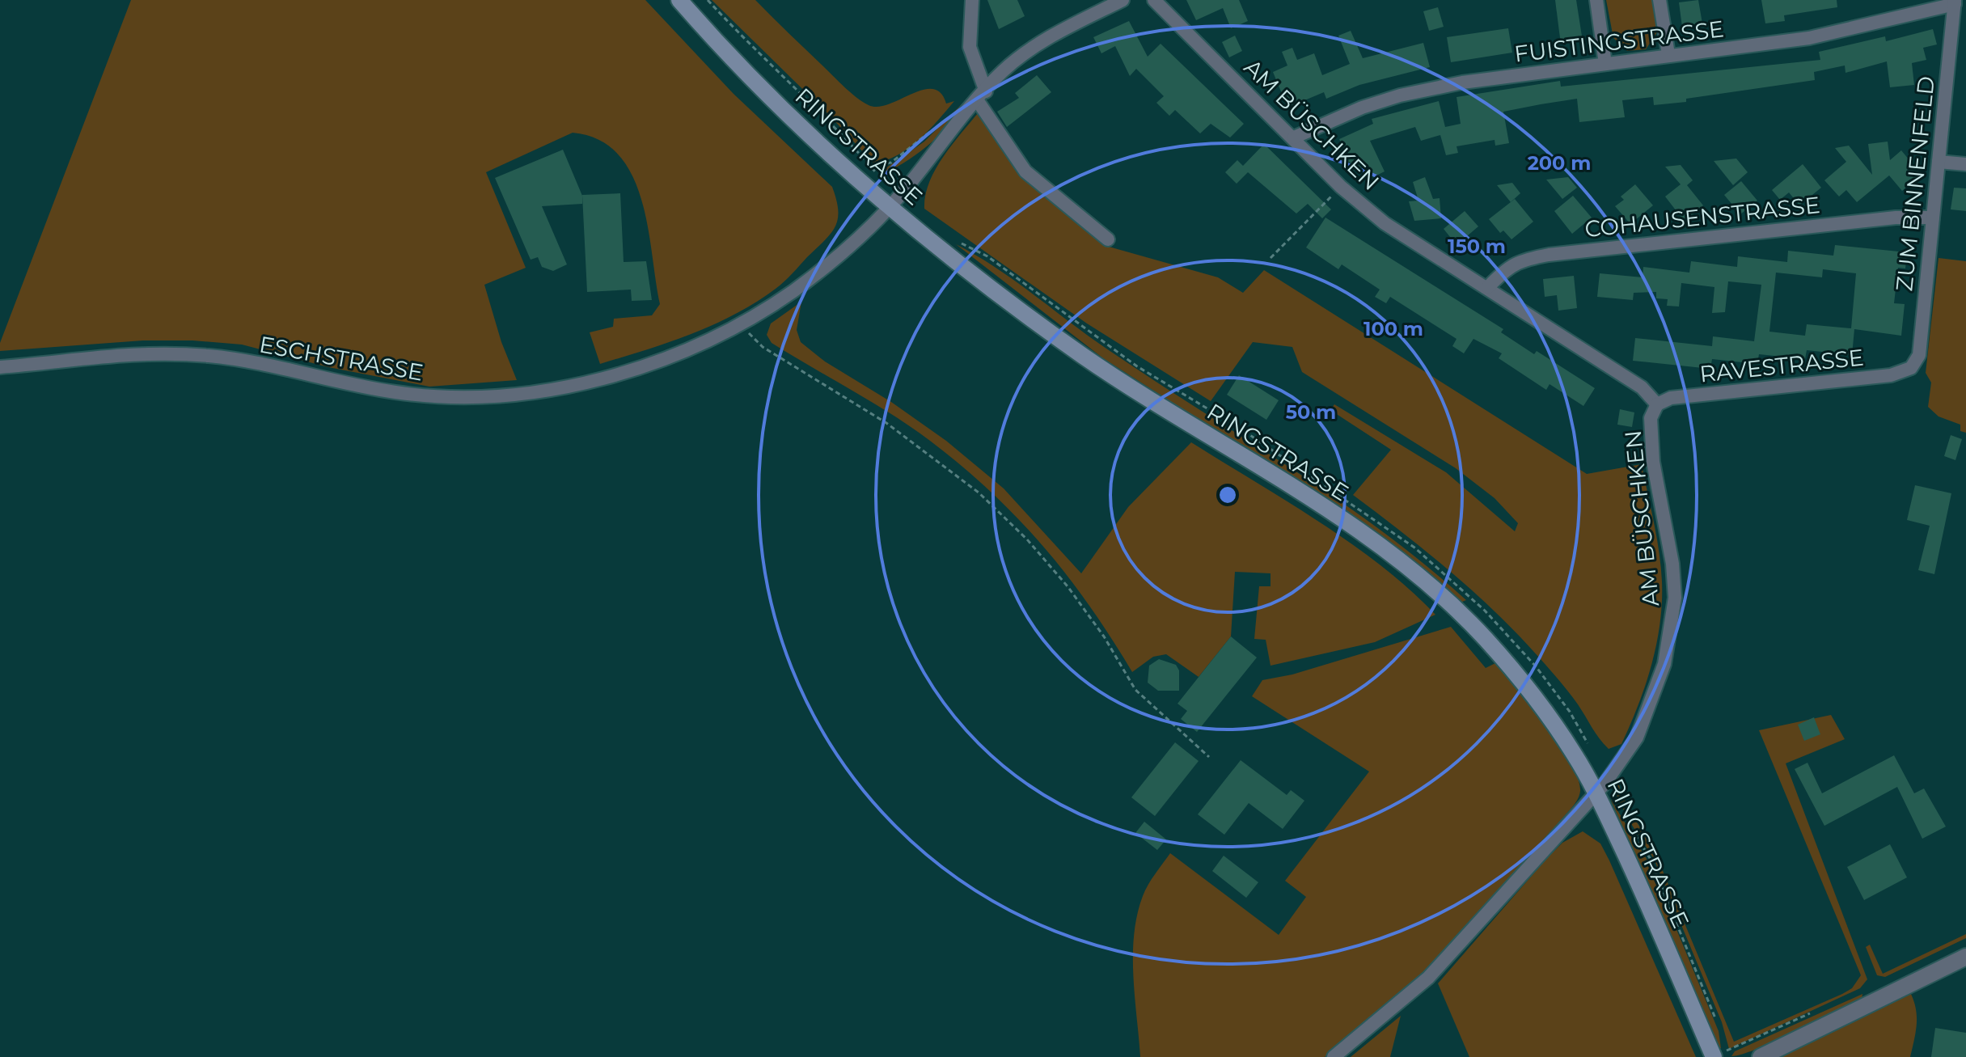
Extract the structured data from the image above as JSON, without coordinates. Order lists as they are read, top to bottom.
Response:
{
  "streets": {
    "main road": ["RINGSTRASSE"],
    "street": [
      "FUISTINGSTRASSE",
      "AM BÜSCHKEN",
      "ZUM BINNENFELD",
      "COHAUSENSTRASSE",
      "ESCHSTRASSE",
      "RAVESTRASSE"
    ]
  },
  "crossings": [
    ["FUISTINGSTRASSE", "AM BÜSCHKEN"],
    ["FUISTINGSTRASSE", "ZUM BINNENFELD"],
    ["AM BÜSCHKEN", "RINGSTRASSE"],
    ["AM BÜSCHKEN", "COHAUSENSTRASSE"],
    ["AM BÜSCHKEN", "RAVESTRASSE"],
    ["RINGSTRASSE", "ESCHSTRASSE"],
    ["ZUM BINNENFELD", "COHAUSENSTRASSE"],
    ["ZUM BINNENFELD", "RAVESTRASSE"]
  ],
  "rings": [
    "200 m",
    "150 m",
    "100 m",
    "50 m"
  ]
}
